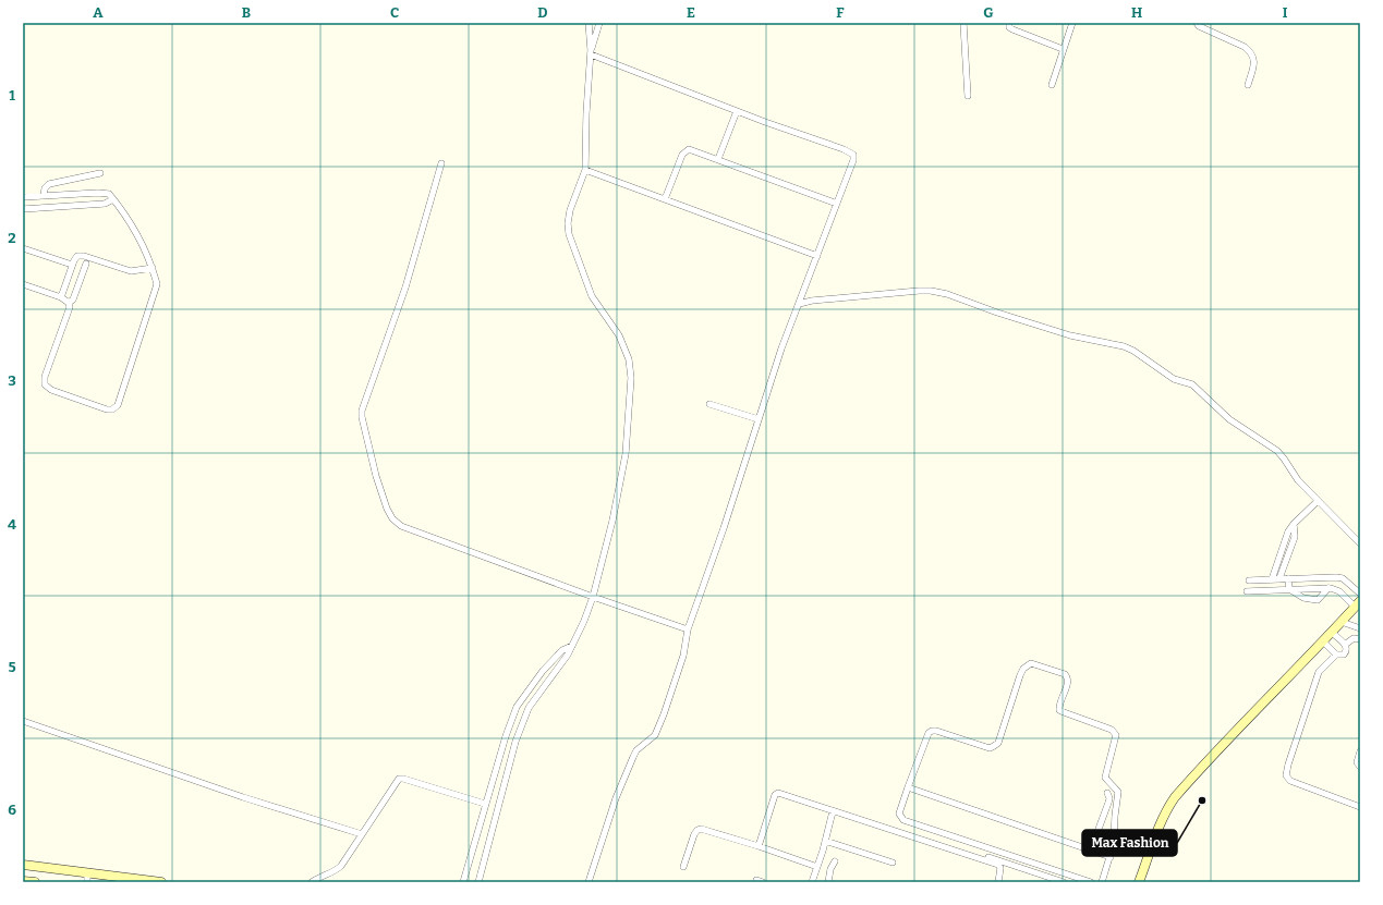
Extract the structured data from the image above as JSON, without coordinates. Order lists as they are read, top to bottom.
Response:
{
  "places": ["Max Fashion"],
  "grid": {
    "columns": [
      "A",
      "B",
      "C",
      "D",
      "E",
      "F",
      "G",
      "H",
      "I"
    ],
    "rows": [
      "1",
      "2",
      "3",
      "4",
      "5",
      "6"
    ]
  }
}
